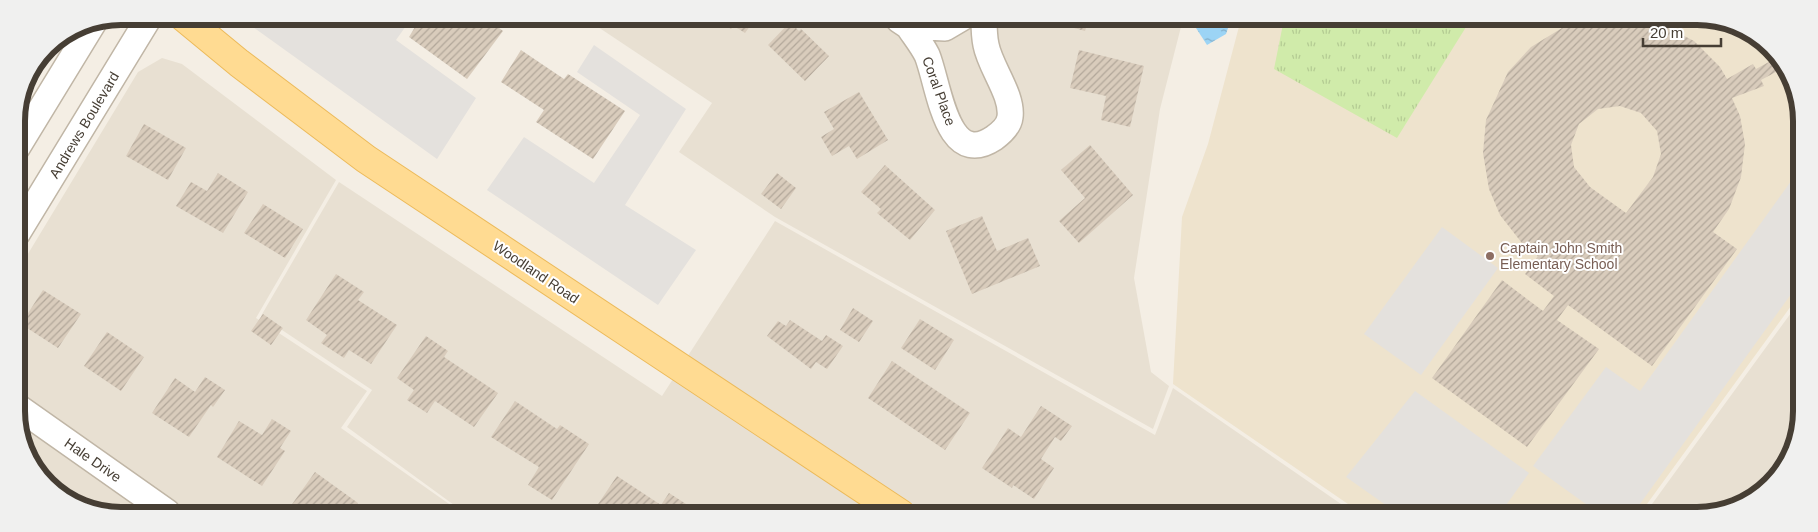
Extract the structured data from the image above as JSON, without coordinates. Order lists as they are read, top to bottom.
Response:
{
  "streets": {
    "main road": ["Woodland Road"],
    "street": ["Coral Place", "Andrews Boulevard", "Hale Drive"]
  },
  "places": ["Captain John Smith Elementary School"],
  "scale_bar": "20 m"
}
